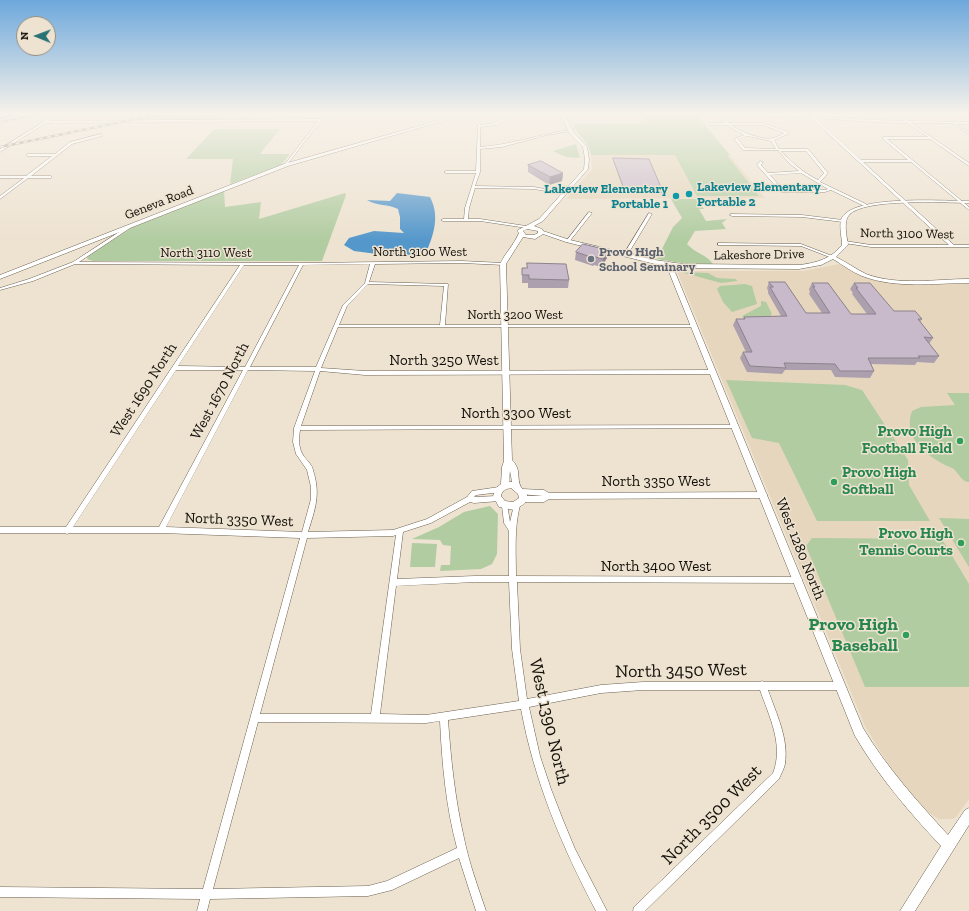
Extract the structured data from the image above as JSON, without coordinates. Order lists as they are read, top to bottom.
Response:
{
  "streets": {
    "street": [
      "Geneva Road",
      "North 3100 West",
      "North 3110 West",
      "Lakeshore Drive",
      "North 3200 West",
      "North 3250 West",
      "West 1690 North",
      "West 1670 North",
      "North 3300 West",
      "North 3350 West",
      "West 1280 North",
      "North 3400 West",
      "North 3450 West",
      "West 1390 North",
      "North 3500 West"
    ]
  },
  "crossings": [
    ["North 3100 West", "North 3110 West"],
    ["North 3100 West", "Lakeshore Drive"],
    ["North 3100 West", "West 1390 North"],
    ["North 3110 West", "West 1690 North"],
    ["North 3110 West", "West 1670 North"],
    ["Lakeshore Drive", "West 1280 North"],
    ["North 3200 West", "West 1280 North"],
    ["North 3200 West", "West 1390 North"],
    ["North 3250 West", "West 1690 North"],
    ["North 3250 West", "West 1670 North"],
    ["North 3250 West", "West 1280 North"],
    ["North 3250 West", "West 1390 North"],
    ["West 1690 North", "North 3350 West"],
    ["West 1670 North", "North 3350 West"],
    ["North 3300 West", "West 1280 North"],
    ["North 3300 West", "West 1390 North"],
    ["North 3350 West", "West 1280 North"],
    ["North 3350 West", "West 1390 North"],
    ["West 1280 North", "North 3400 West"],
    ["West 1280 North", "North 3450 West"],
    ["North 3400 West", "West 1390 North"],
    ["North 3450 West", "West 1390 North"],
    ["North 3450 West", "North 3500 West"]
  ],
  "places": [
    "Lakeview Elementary Portable 2",
    "Lakeview Elementary Portable 1",
    "Provo High School Seminary",
    "Provo High Football Field",
    "Provo High Softball",
    "Provo High Tennis Courts",
    "Provo High Baseball"
  ],
  "north": "left"
}
